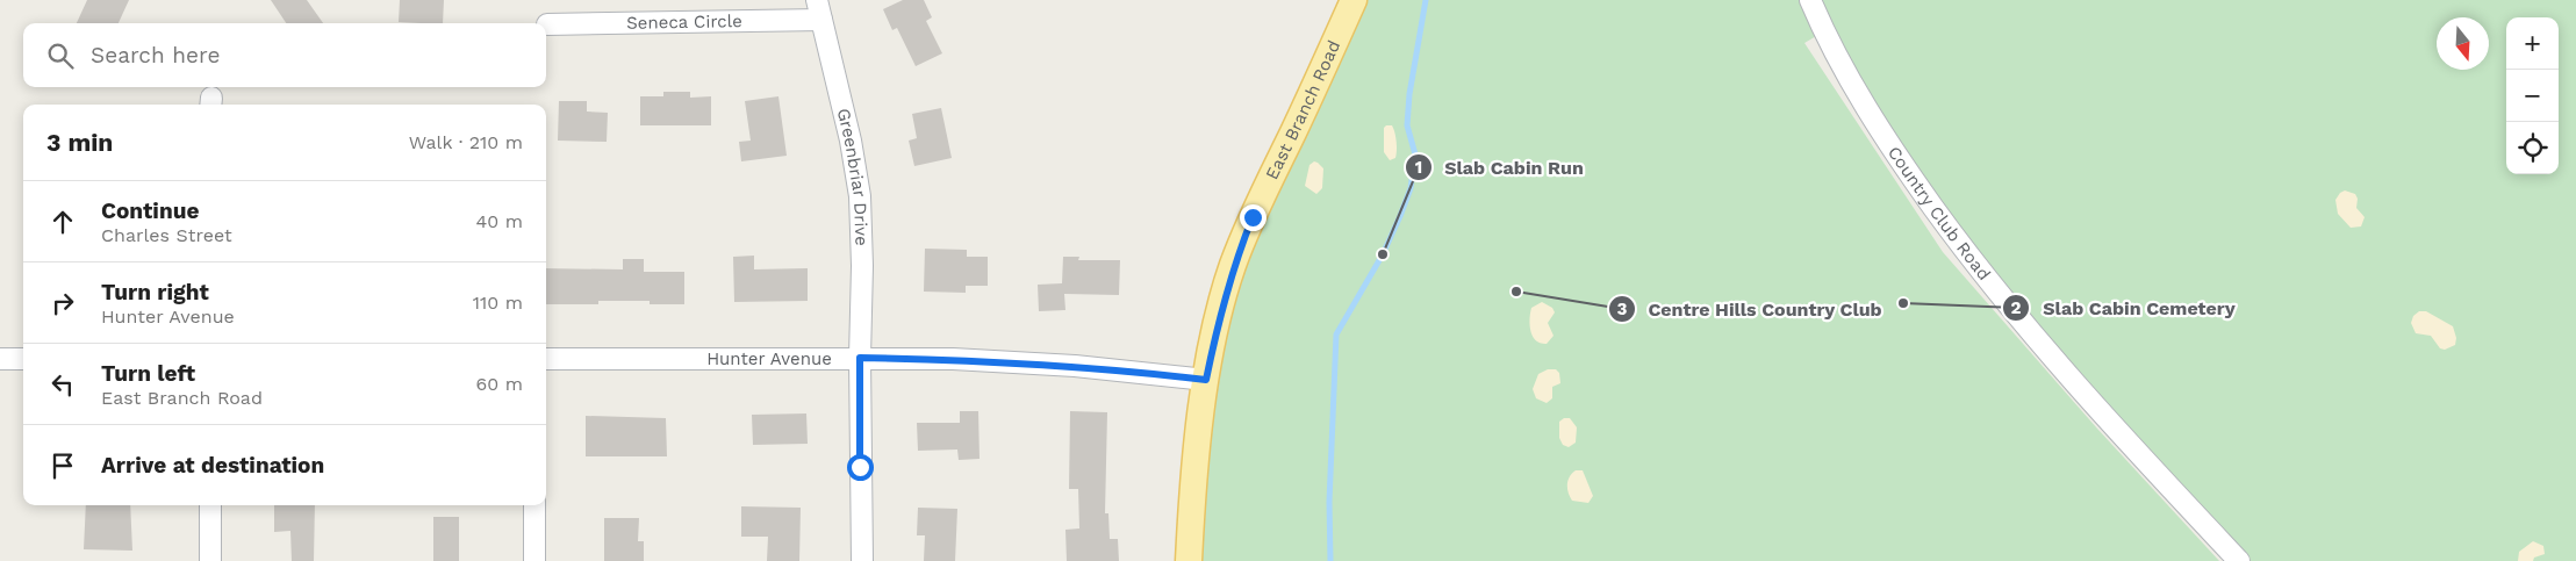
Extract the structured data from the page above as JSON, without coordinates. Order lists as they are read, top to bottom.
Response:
{
  "streets": {
    "main road": ["East Branch Road"],
    "street": [
      "Seneca Circle",
      "Greenbriar Drive",
      "Country Club Road",
      "Hunter Avenue"
    ]
  },
  "crossings": [
    ["Seneca Circle", "Greenbriar Drive"],
    ["East Branch Road", "Hunter Avenue"],
    ["Greenbriar Drive", "Hunter Avenue"]
  ],
  "places": ["Slab Cabin Run", "Centre Hills Country Club", "Slab Cabin Cemetery"],
  "north": "bottom",
  "page": {
    "map_buttons": ["+", "−"],
    "search": "Search here",
    "heading": ["3 min", "Walk · 210 m"],
    "list": [
      ["Continue", "Charles Street", "40 m"],
      ["Turn right", "Hunter Avenue", "110 m"],
      ["Turn left", "East Branch Road", "60 m"],
      "Arrive at destination"
    ]
  }
}
